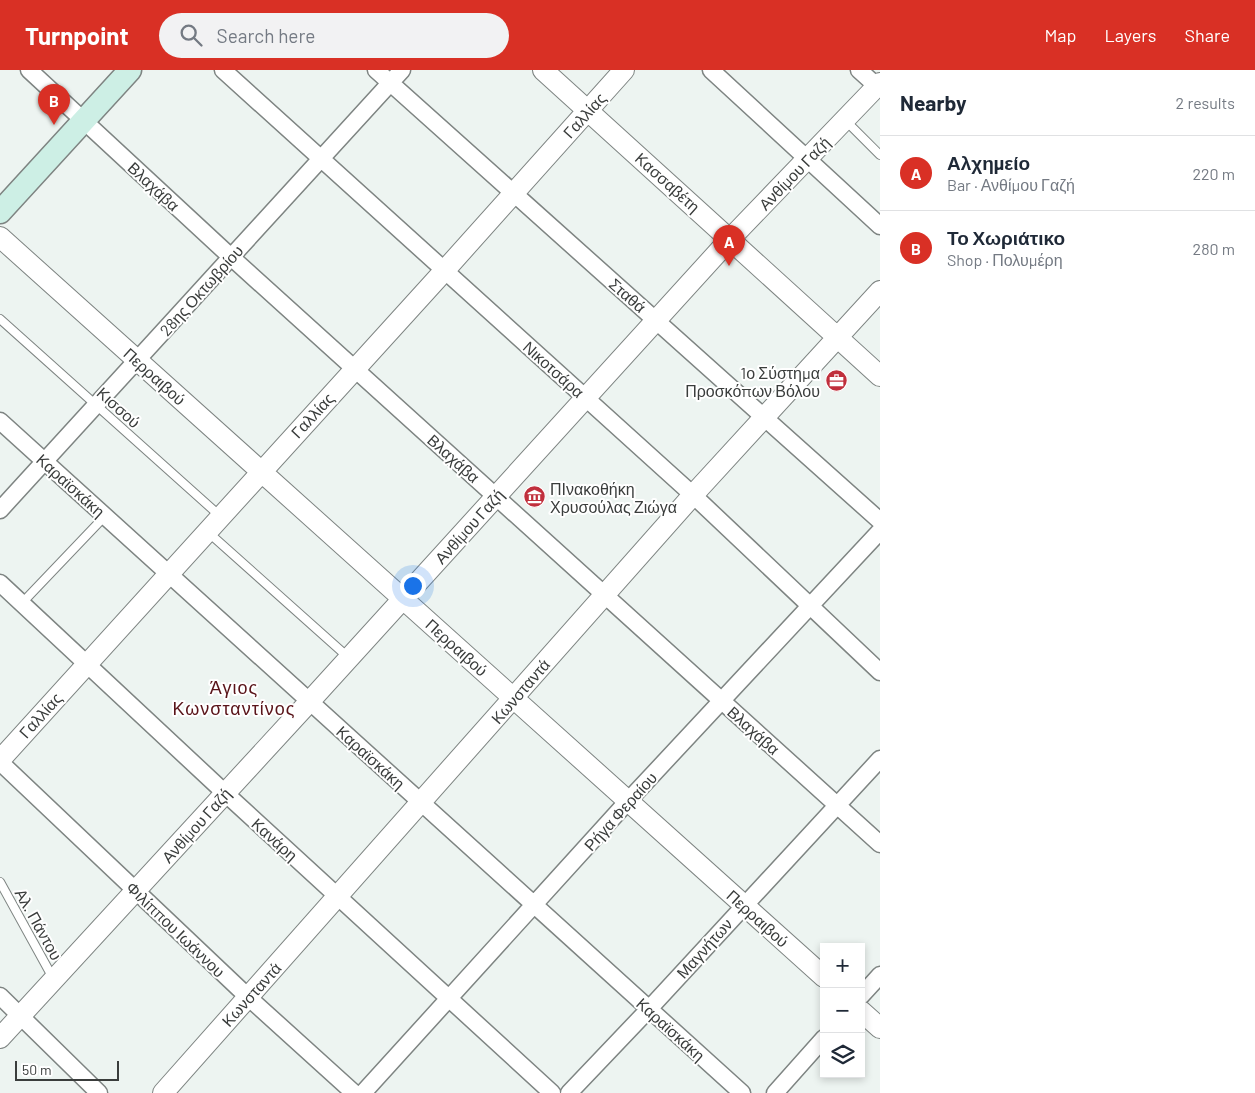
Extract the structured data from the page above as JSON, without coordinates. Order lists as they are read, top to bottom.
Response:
{
  "streets": {
    "street": [
      "Γαλλίας",
      "Ανθίμου Γαζή",
      "Κασσαβέτη",
      "Βλαχάβα",
      "28ης Οκτωβρίου",
      "Σταθά",
      "Νικοτσάρα",
      "Περραιβού",
      "Καραϊσκάκη",
      "Κωνσταντά",
      "Ρήγα Φεραίου",
      "Κανάρη",
      "Φιλίππου Ιωάννου",
      "Μαγνήτων"
    ],
    "lane": ["Κισσού", "Αλ. Πάντου"]
  },
  "crossings": [
    ["Γαλλίας", "Κασσαβέτη"],
    ["Γαλλίας", "Βλαχάβα"],
    ["Γαλλίας", "Σταθά"],
    ["Γαλλίας", "Νικοτσάρα"],
    ["Γαλλίας", "Περραιβού"],
    ["Γαλλίας", "Κισσού"],
    ["Γαλλίας", "Καραϊσκάκη"],
    ["Γαλλίας", "Κανάρη"],
    ["Γαλλίας", "Φιλίππου Ιωάννου"],
    ["Ανθίμου Γαζή", "Κασσαβέτη"],
    ["Ανθίμου Γαζή", "Βλαχάβα"],
    ["Ανθίμου Γαζή", "Σταθά"],
    ["Ανθίμου Γαζή", "Νικοτσάρα"],
    ["Ανθίμου Γαζή", "Περραιβού"],
    ["Ανθίμου Γαζή", "Καραϊσκάκη"],
    ["Ανθίμου Γαζή", "Κανάρη"],
    ["Ανθίμου Γαζή", "Αλ. Πάντου"],
    ["Ανθίμου Γαζή", "Φιλίππου Ιωάννου"],
    ["Κασσαβέτη", "Κωνσταντά"],
    ["Βλαχάβα", "28ης Οκτωβρίου"],
    ["Βλαχάβα", "Κωνσταντά"],
    ["Βλαχάβα", "Ρήγα Φεραίου"],
    ["Βλαχάβα", "Μαγνήτων"],
    ["28ης Οκτωβρίου", "Σταθά"],
    ["28ης Οκτωβρίου", "Νικοτσάρα"],
    ["28ης Οκτωβρίου", "Περραιβού"],
    ["28ης Οκτωβρίου", "Κισσού"],
    ["28ης Οκτωβρίου", "Καραϊσκάκη"],
    ["Σταθά", "Κωνσταντά"],
    ["Νικοτσάρα", "Κωνσταντά"],
    ["Νικοτσάρα", "Ρήγα Φεραίου"],
    ["Περραιβού", "Κωνσταντά"],
    ["Περραιβού", "Ρήγα Φεραίου"],
    ["Περραιβού", "Μαγνήτων"],
    ["Καραϊσκάκη", "Κωνσταντά"],
    ["Καραϊσκάκη", "Ρήγα Φεραίου"],
    ["Καραϊσκάκη", "Μαγνήτων"],
    ["Κωνσταντά", "Κανάρη"],
    ["Κωνσταντά", "Φιλίππου Ιωάννου"],
    ["Ρήγα Φεραίου", "Κανάρη"]
  ],
  "districts": ["Άγιος Κωνσταντίνος"],
  "places": {
    "office": ["1ο Σύστημα Προσκόπων Βόλου"],
    "museum": ["ΠΙνακοθήκη Χρυσούλας Ζιώγα"]
  },
  "scale_bar": "50 m",
  "page": {
    "header": "Turnpoint",
    "search": "Search here",
    "nav": ["Map", "Layers", "Share"],
    "heading": ["Nearby", "2 results"],
    "pins": ["B", "A"],
    "list": [
      {
        "mark": "A",
        "name": "Αλχημείο",
        "note": "Bar · Ανθίμου Γαζή",
        "value": "220 m"
      },
      {
        "mark": "B",
        "name": "Το Χωριάτικο",
        "note": "Shop · Πολυμέρη",
        "value": "280 m"
      }
    ],
    "map_buttons": ["+", "−"],
    "scale": "50 m"
  }
}
